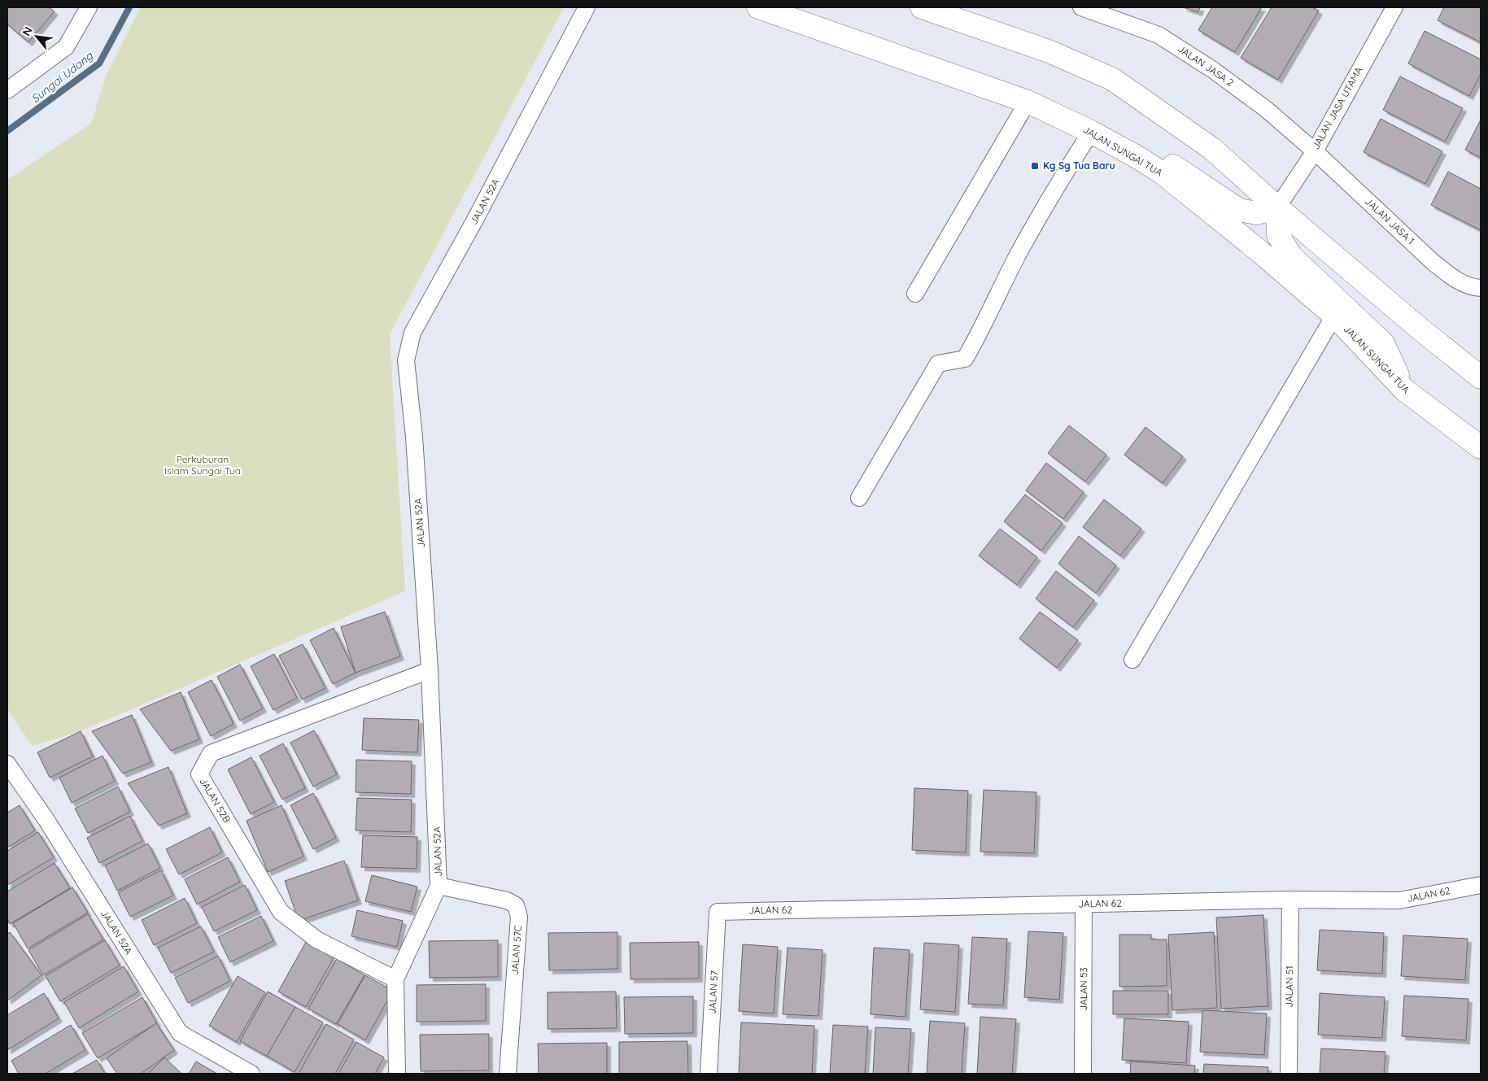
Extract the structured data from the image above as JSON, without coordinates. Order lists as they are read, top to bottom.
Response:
{
  "streets": {
    "main road": ["JALAN SUNGAI TUA"],
    "street": [
      "JALAN JASA 2",
      "JALAN JASA UTAMA",
      "JALAN 52A",
      "JALAN JASA 1",
      "JALAN 52B",
      "JALAN 62",
      "JALAN 57C",
      "JALAN 51",
      "JALAN 53",
      "JALAN 57"
    ]
  },
  "crossings": [
    ["JALAN JASA 2", "JALAN JASA UTAMA"],
    ["JALAN JASA 2", "JALAN JASA 1"],
    ["JALAN JASA UTAMA", "JALAN JASA 1"],
    ["JALAN 52A", "JALAN 52B"],
    ["JALAN 52A", "JALAN 57C"],
    ["JALAN 62", "JALAN 51"],
    ["JALAN 62", "JALAN 53"],
    ["JALAN 62", "JALAN 57"]
  ],
  "water": ["Sungai Udang"],
  "parks": ["Perkuburan Islam Sungai Tua"],
  "places": {
    "transit": ["Kg Sg Tua Baru"]
  },
  "north": "top left"
}
